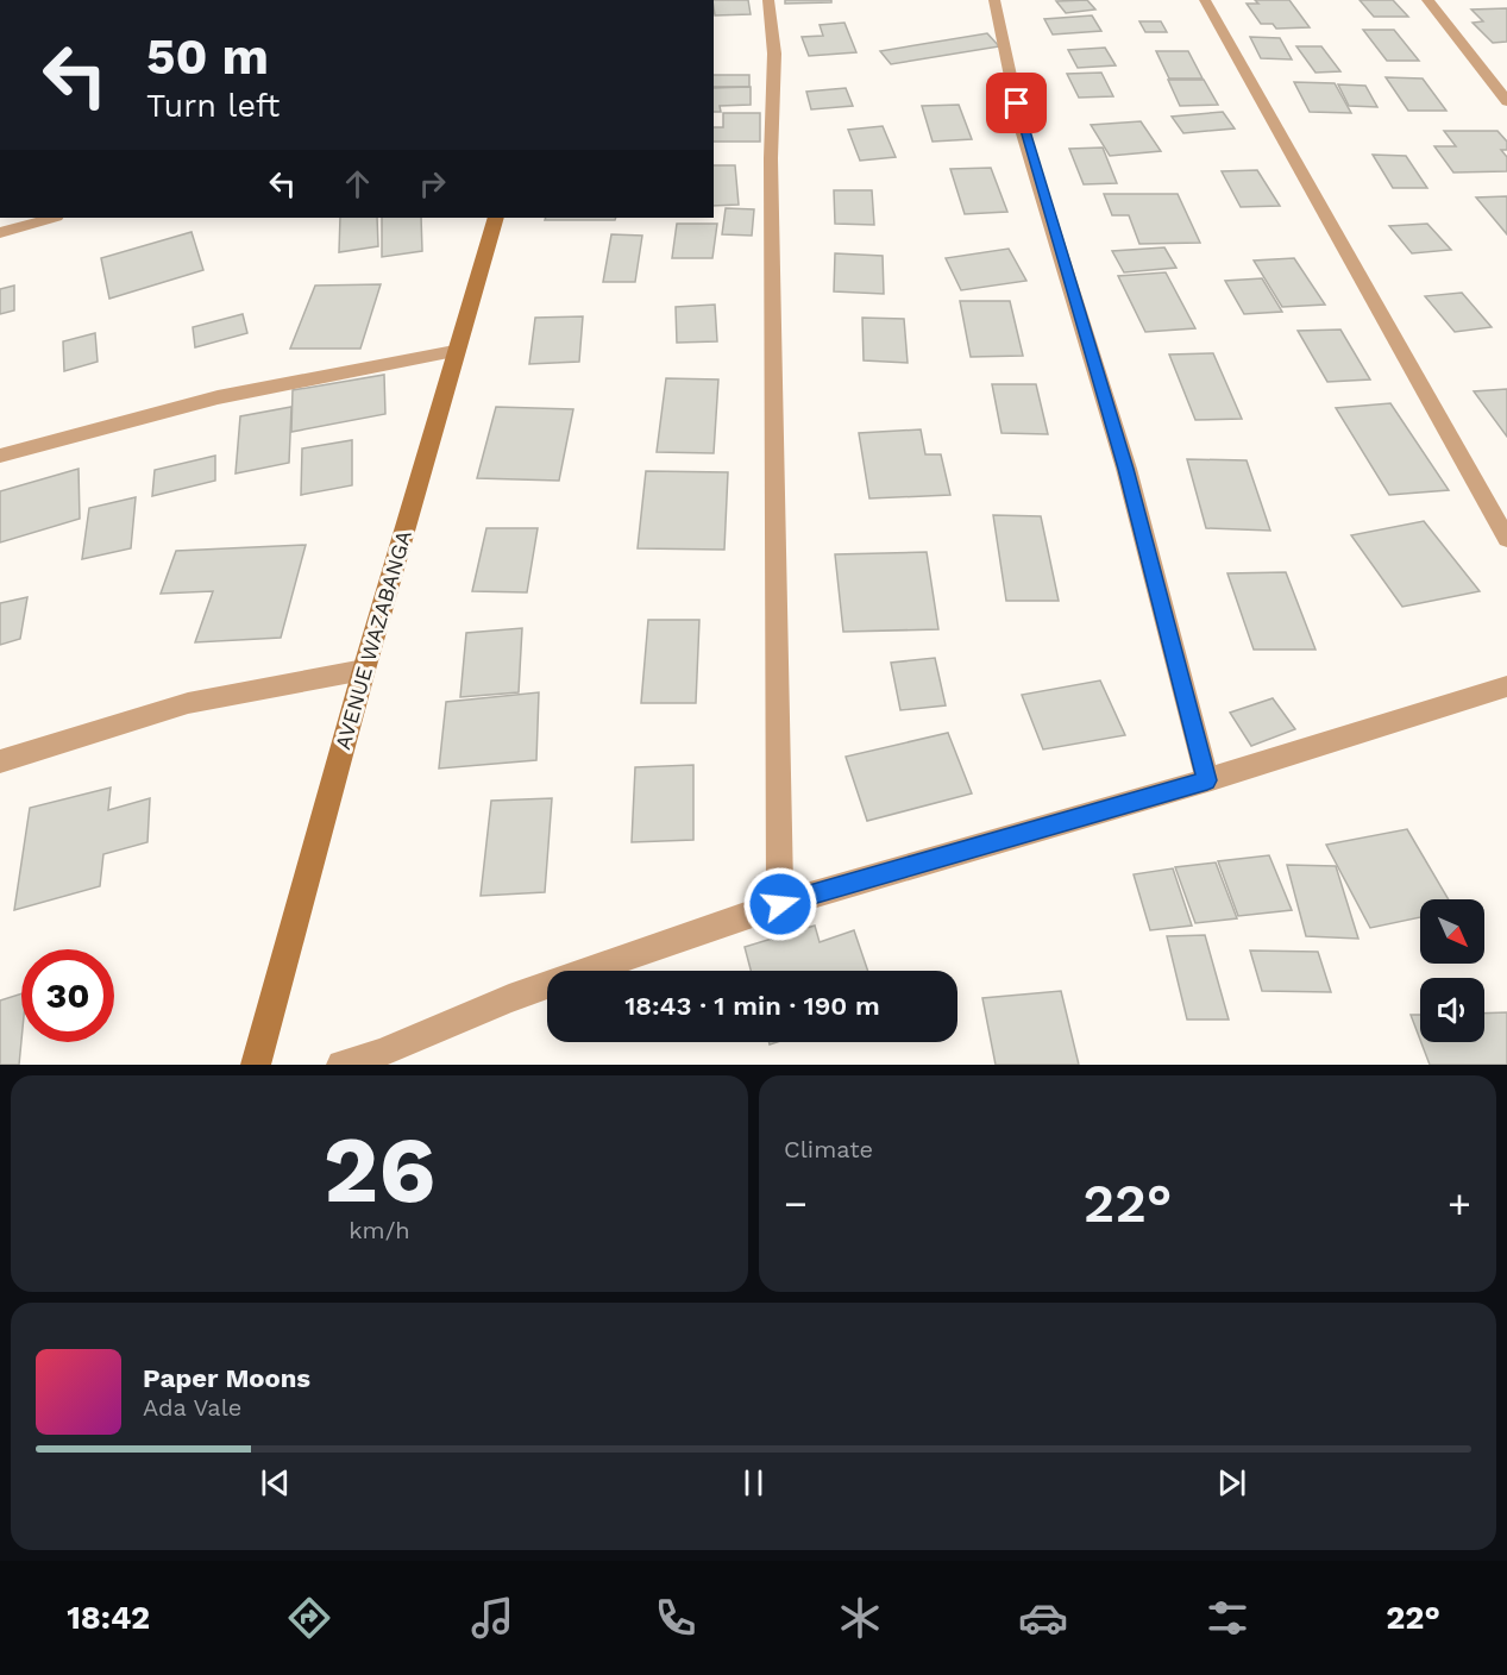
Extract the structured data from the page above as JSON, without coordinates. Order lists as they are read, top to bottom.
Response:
{
  "streets": {
    "main road": ["AVENUE WAZABANGA"]
  },
  "north": "bottom right",
  "page": {
    "turn": ["50 m", "Turn left"],
    "limit": "30",
    "trip": "18:43 · 1 min · 190 m",
    "tile": [
      ["26", "km/h"],
      "Climate"
    ],
    "heat": ["−", "22°", "+"],
    "song": ["Paper Moons", "Ada Vale"],
    "tabs": ["18:42", "22°"]
  }
}
